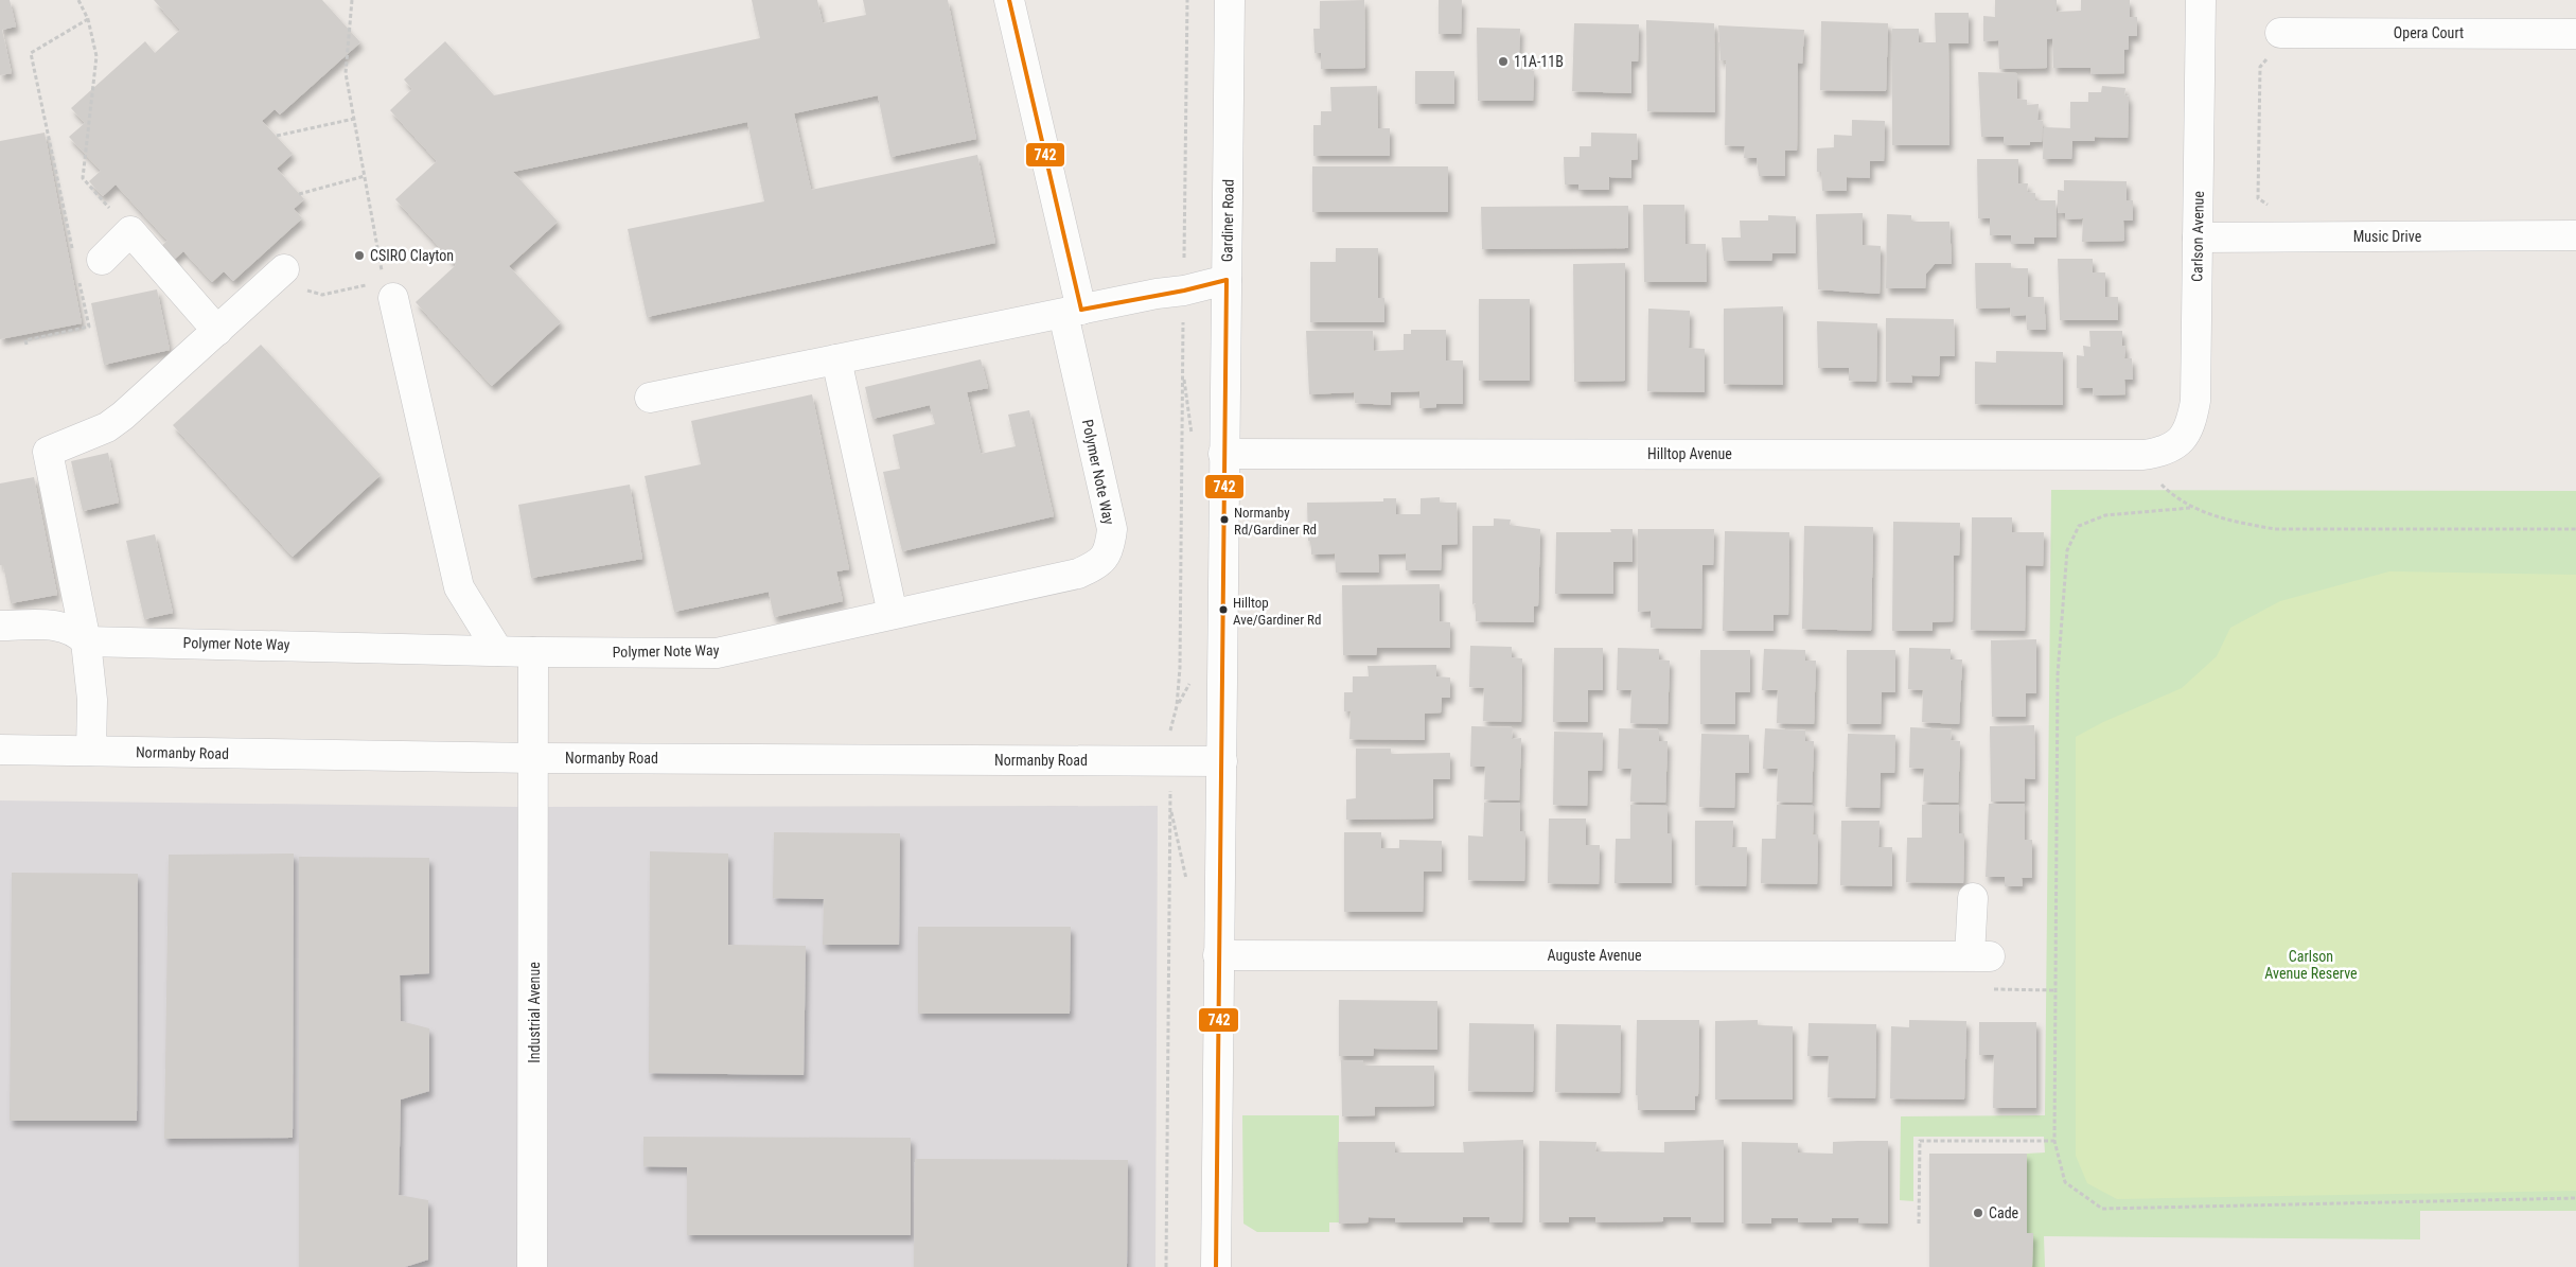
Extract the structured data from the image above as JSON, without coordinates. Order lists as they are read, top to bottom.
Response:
{
  "streets": {
    "street": [
      "Opera Court",
      "Gardiner Road",
      "Carlson Avenue",
      "Music Drive",
      "Hilltop Avenue",
      "Polymer Note Way",
      "Normanby Road",
      "Auguste Avenue",
      "Industrial Avenue"
    ]
  },
  "crossings": [
    ["Gardiner Road", "Hilltop Avenue"],
    ["Gardiner Road", "Normanby Road"],
    ["Gardiner Road", "Auguste Avenue"],
    ["Carlson Avenue", "Music Drive"],
    ["Carlson Avenue", "Hilltop Avenue"],
    ["Polymer Note Way", "Industrial Avenue"],
    ["Normanby Road", "Industrial Avenue"]
  ],
  "parks": ["Carlson Avenue Reserve"],
  "places": [
    "11A-11B",
    "CSIRO Clayton",
    "Normanby Rd/Gardiner Rd",
    "Hilltop Ave/Gardiner Rd",
    "Cade"
  ],
  "lines": ["transit line 742"]
}
